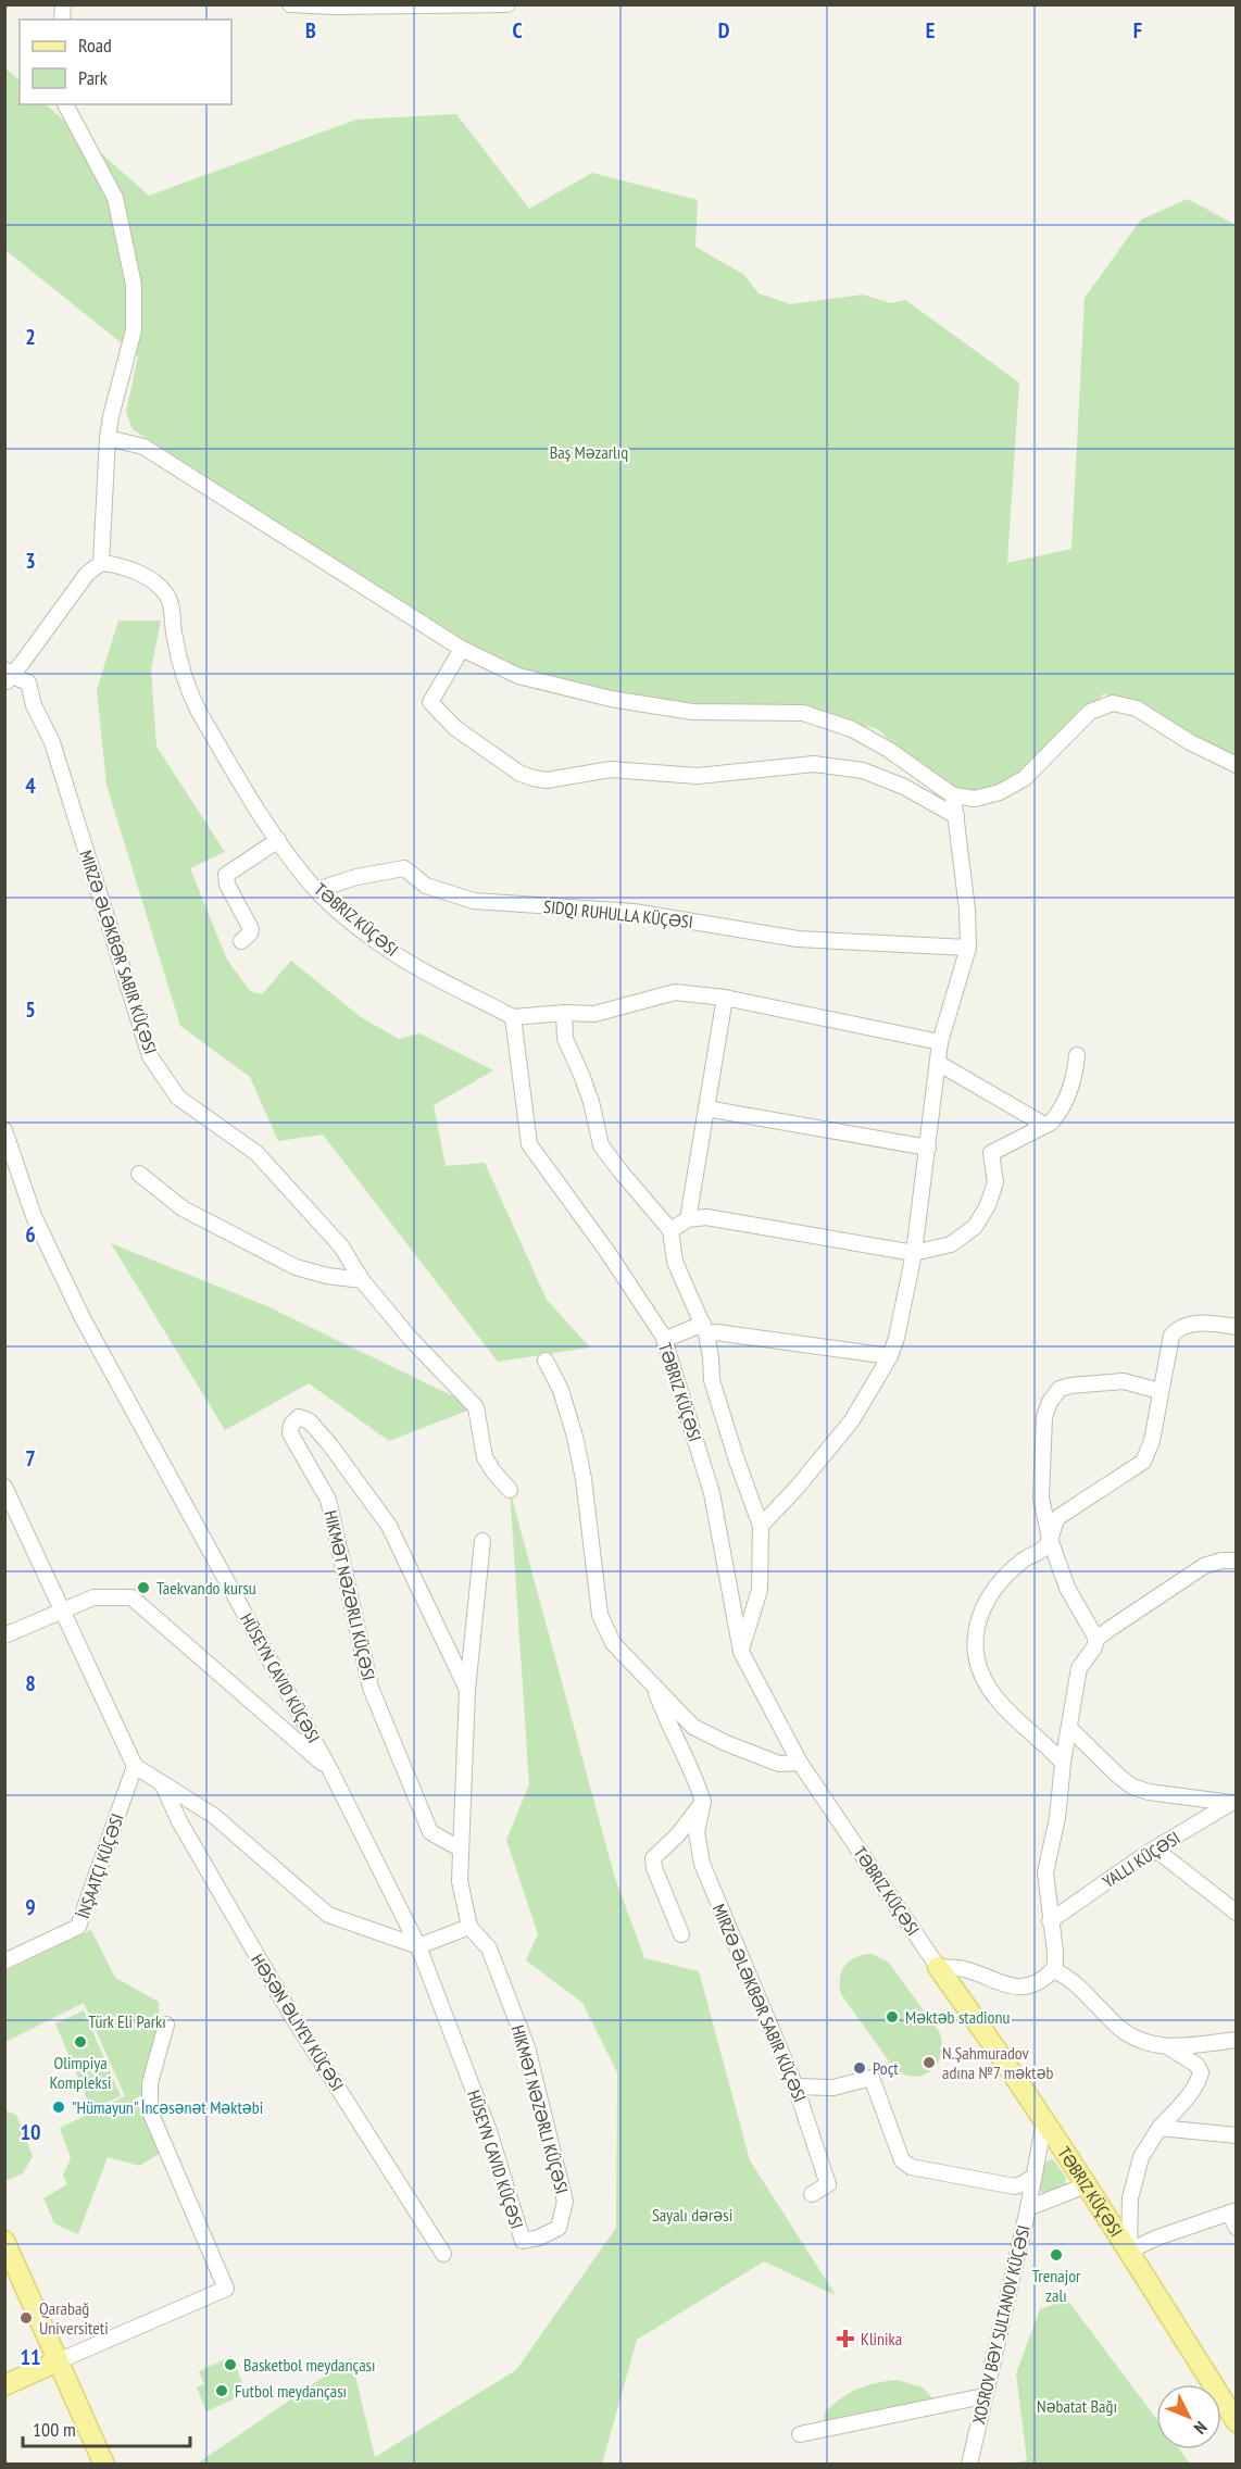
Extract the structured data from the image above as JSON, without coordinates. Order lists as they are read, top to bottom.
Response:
{
  "streets": {
    "main road": ["TƏBRIZ KÜÇƏSI"],
    "street": [
      "SIDQI RUHULLA KÜÇƏSI",
      "MIRZƏ ƏLƏKBƏR SABIR KÜÇƏSI",
      "HIKMƏT NƏZƏRLI KÜÇƏSI",
      "HÜSEYN CAVID KÜÇƏSI",
      "HƏSƏN ƏLIYEV KÜÇƏSI",
      "XOSROV BƏY SULTANOV KÜÇƏSI"
    ]
  },
  "crossings": [
    ["SIDQI RUHULLA KÜÇƏSI", "TƏBRIZ KÜÇƏSI"],
    ["TƏBRIZ KÜÇƏSI", "XOSROV BƏY SULTANOV KÜÇƏSI"],
    ["HIKMƏT NƏZƏRLI KÜÇƏSI", "HÜSEYN CAVID KÜÇƏSI"]
  ],
  "parks": [
    "Baş Məzarlıq",
    "Türk Eli Parkı",
    "Sayalı dərəsi",
    "Nəbatat Bağı"
  ],
  "places": {
    "other": [
      "Taekvando kursu",
      "Məktəb stadionu",
      "Olimpiya Kompleksi",
      "N.Şahmuradov adına №7 məktəb",
      "Poçt",
      "\"Hümayun\" İncəsənət Məktəbi",
      "Trenajor zalı",
      "Qarabağ Universiteti",
      "Basketbol meydançası",
      "Futbol meydançası"
    ],
    "health": ["Klinika"]
  },
  "legend": ["Road", "Park"],
  "scale_bar": "100 m",
  "north": "bottom right",
  "grid": {
    "columns": [
      "B",
      "C",
      "D",
      "E",
      "F"
    ],
    "rows": [
      "2",
      "3",
      "4",
      "5",
      "6",
      "7",
      "8",
      "9",
      "10",
      "11"
    ]
  }
}
